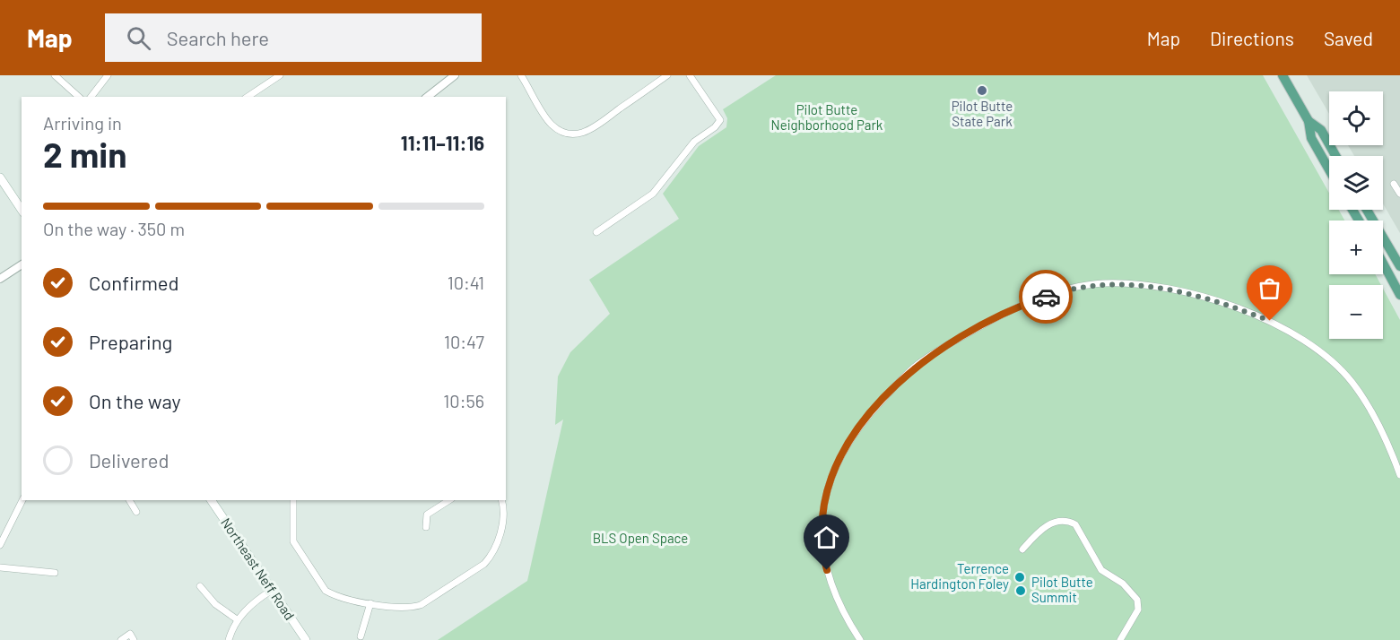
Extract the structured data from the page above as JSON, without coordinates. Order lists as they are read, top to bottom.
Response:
{
  "streets": {
    "main road": ["Northeast Neff Road"]
  },
  "parks": ["Pilot Butte Neighborhood Park", "BLS Open Space"],
  "places": ["Pilot Butte State Park", "Terrence Hardington Foley", "Pilot Butte Summit"],
  "page": {
    "header": "Map",
    "search": "Search here",
    "nav": ["Map", "Directions", "Saved"],
    "map_buttons": ["+", "−"],
    "heading": ["2 min", "Arriving in", "11:11–11:16"],
    "bar": "On the way · 350 m",
    "list": [
      ["Confirmed", "10:41"],
      ["Preparing", "10:47"],
      ["On the way", "10:56"],
      "Delivered"
    ]
  }
}
